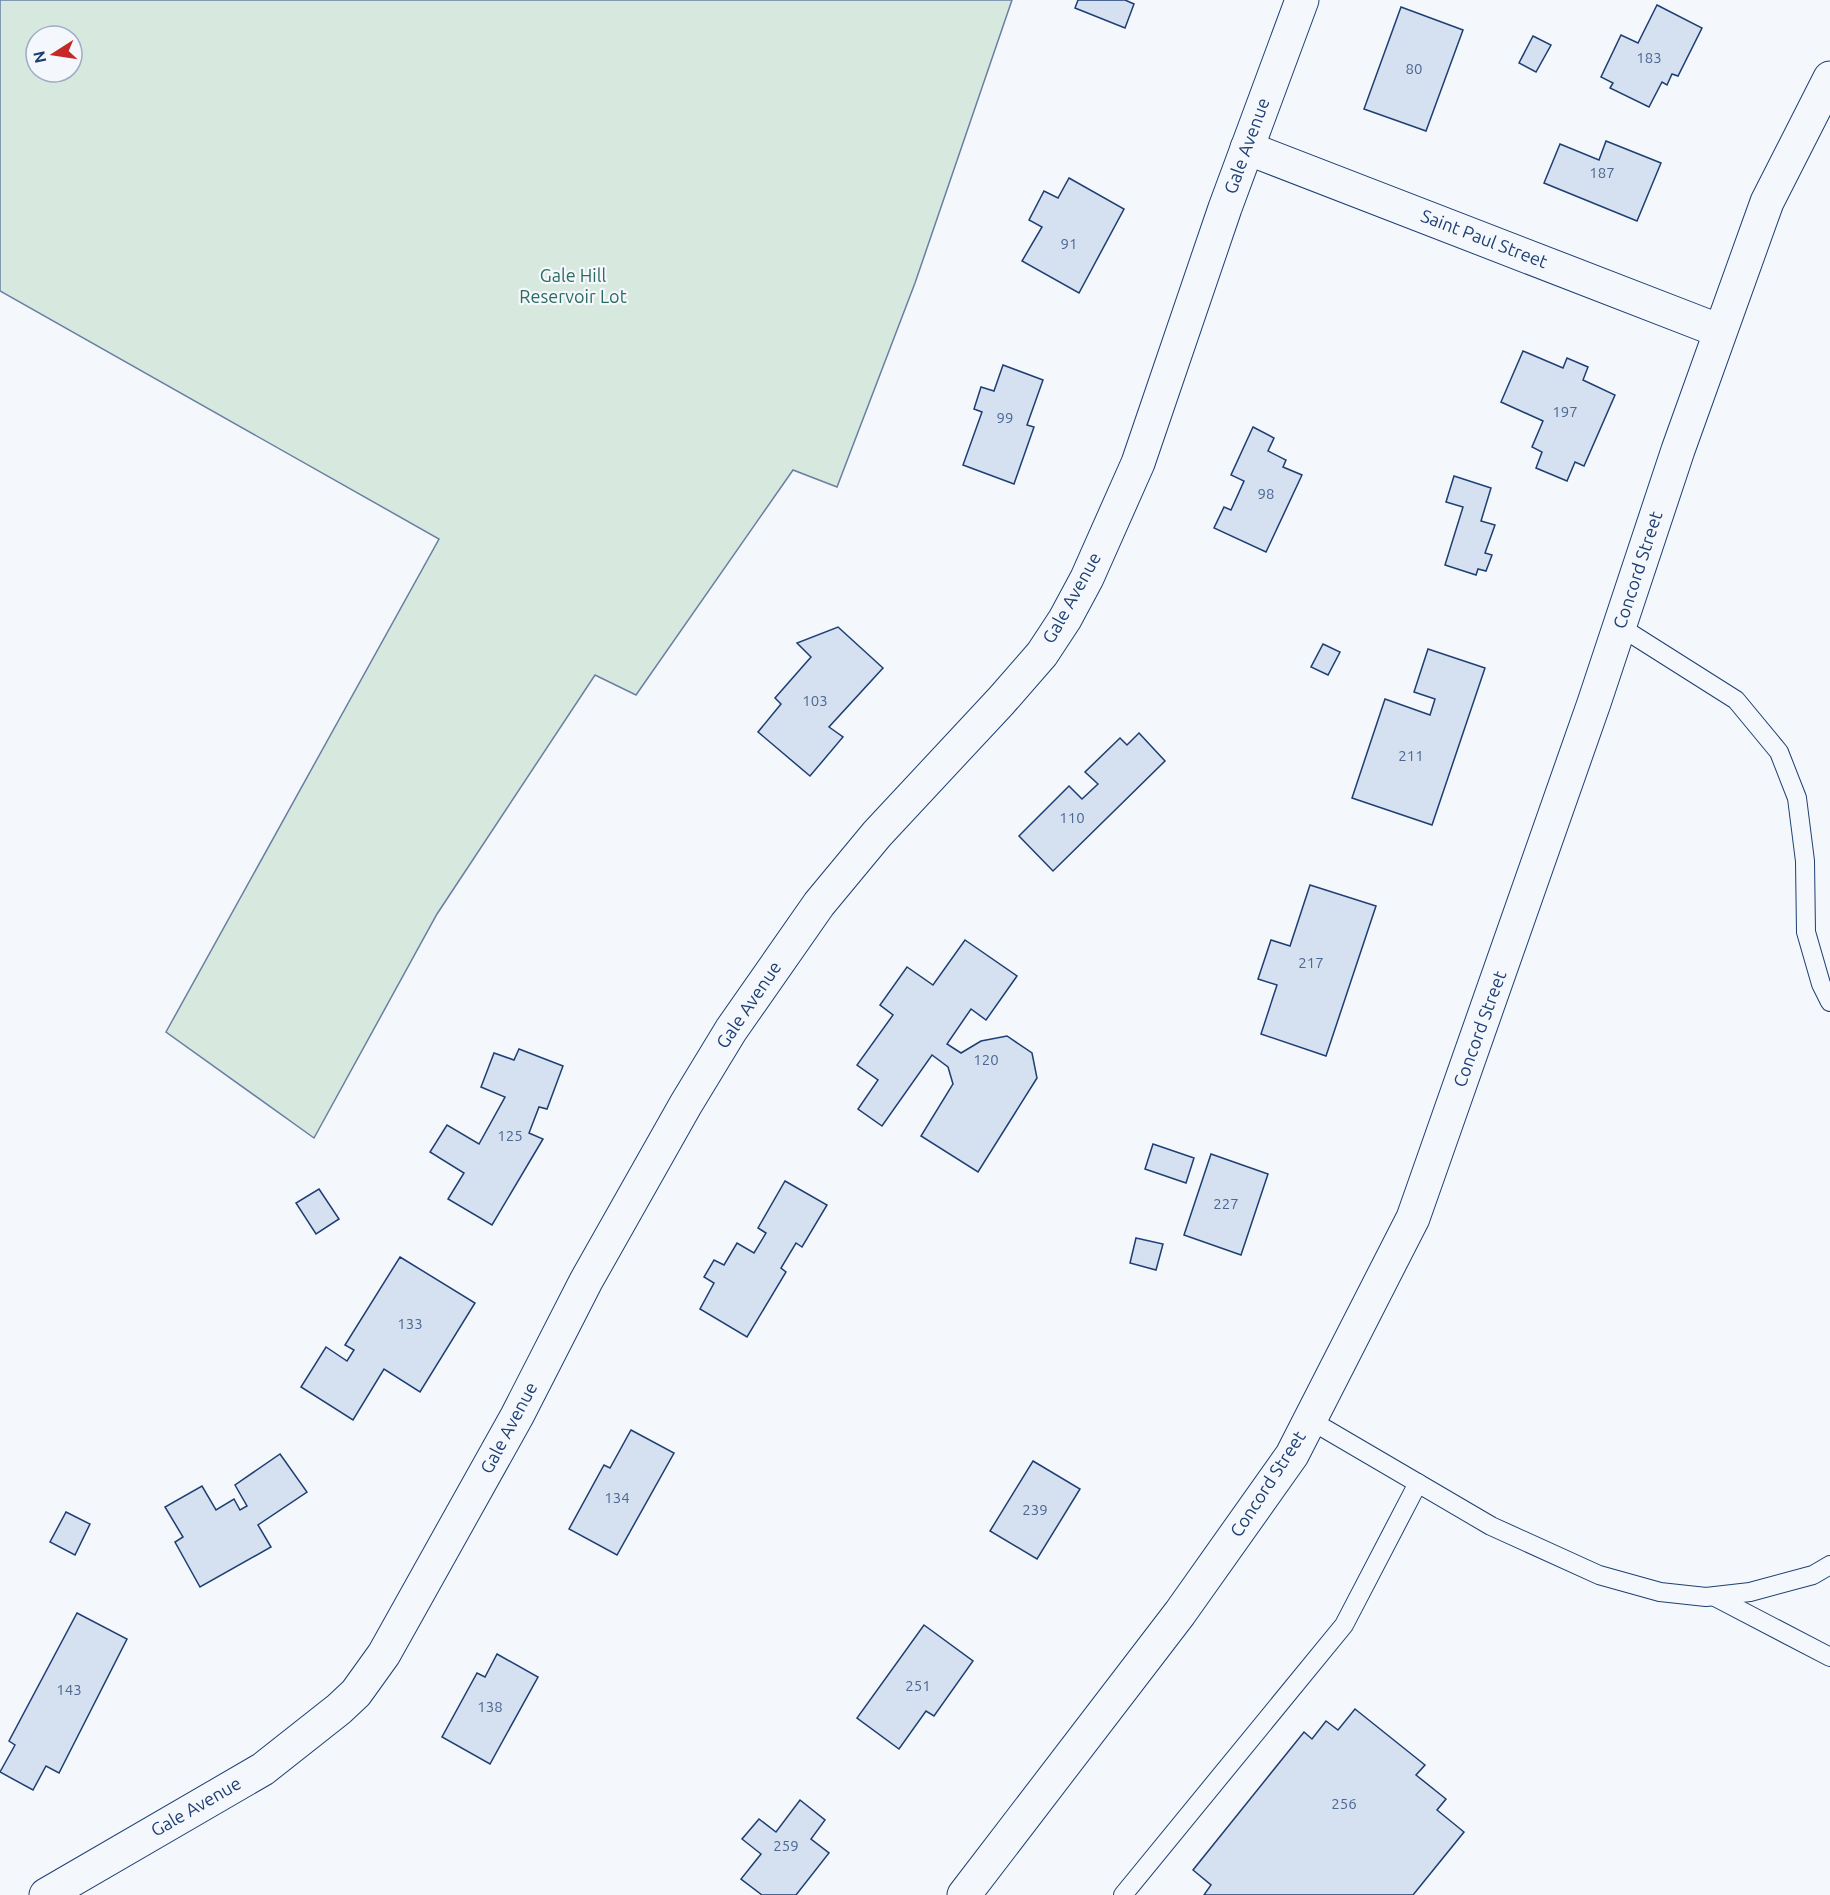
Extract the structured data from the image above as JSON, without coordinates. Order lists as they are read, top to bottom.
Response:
{
  "streets": {
    "street": ["Gale Avenue", "Saint Paul Street", "Concord Street"]
  },
  "crossings": [
    ["Gale Avenue", "Saint Paul Street"],
    ["Saint Paul Street", "Concord Street"]
  ],
  "parks": ["Gale Hill Reservoir Lot"],
  "house_numbers": [
    "183",
    "80",
    "187",
    "91",
    "197",
    "99",
    "98",
    "103",
    "211",
    "110",
    "217",
    "120",
    "125",
    "227",
    "133",
    "134",
    "239",
    "251",
    "143",
    "138",
    "256",
    "259"
  ],
  "north": "left"
}
